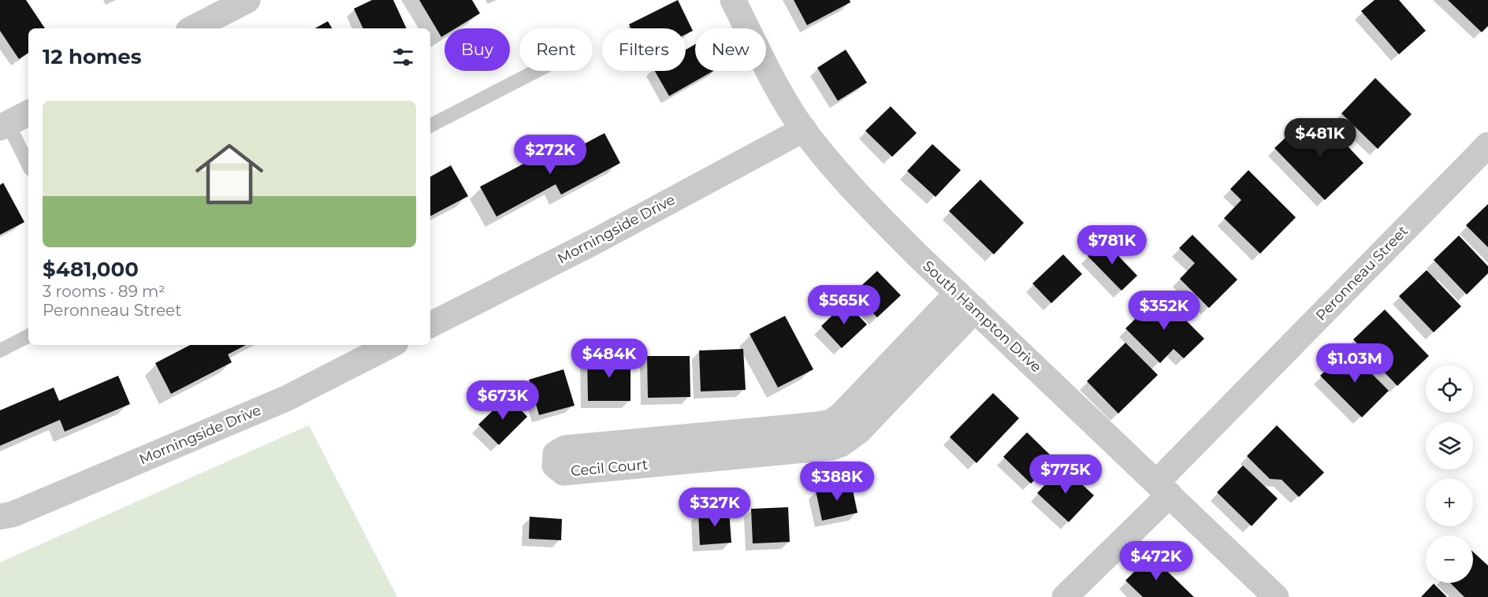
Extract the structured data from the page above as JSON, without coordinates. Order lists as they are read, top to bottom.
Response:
{
  "streets": {
    "street": [
      "Morningside Drive",
      "Peronneau Street",
      "South Hampton Drive",
      "Cecil Court"
    ]
  },
  "crossings": [
    ["Morningside Drive", "South Hampton Drive"],
    ["Peronneau Street", "South Hampton Drive"],
    ["South Hampton Drive", "Cecil Court"]
  ],
  "page": {
    "chip": [
      "Buy",
      "Rent",
      "Filters",
      "New"
    ],
    "heading": "12 homes",
    "list": [
      {
        "name": "$481,000",
        "note": "3 rooms · 89 m² · Peronneau Street"
      }
    ],
    "price": [
      "$481K",
      "$272K",
      "$781K",
      "$565K",
      "$352K",
      "$484K",
      "$1.03M",
      "$673K",
      "$775K",
      "$388K",
      "$327K",
      "$472K"
    ],
    "map_buttons": ["+", "−"]
  }
}
